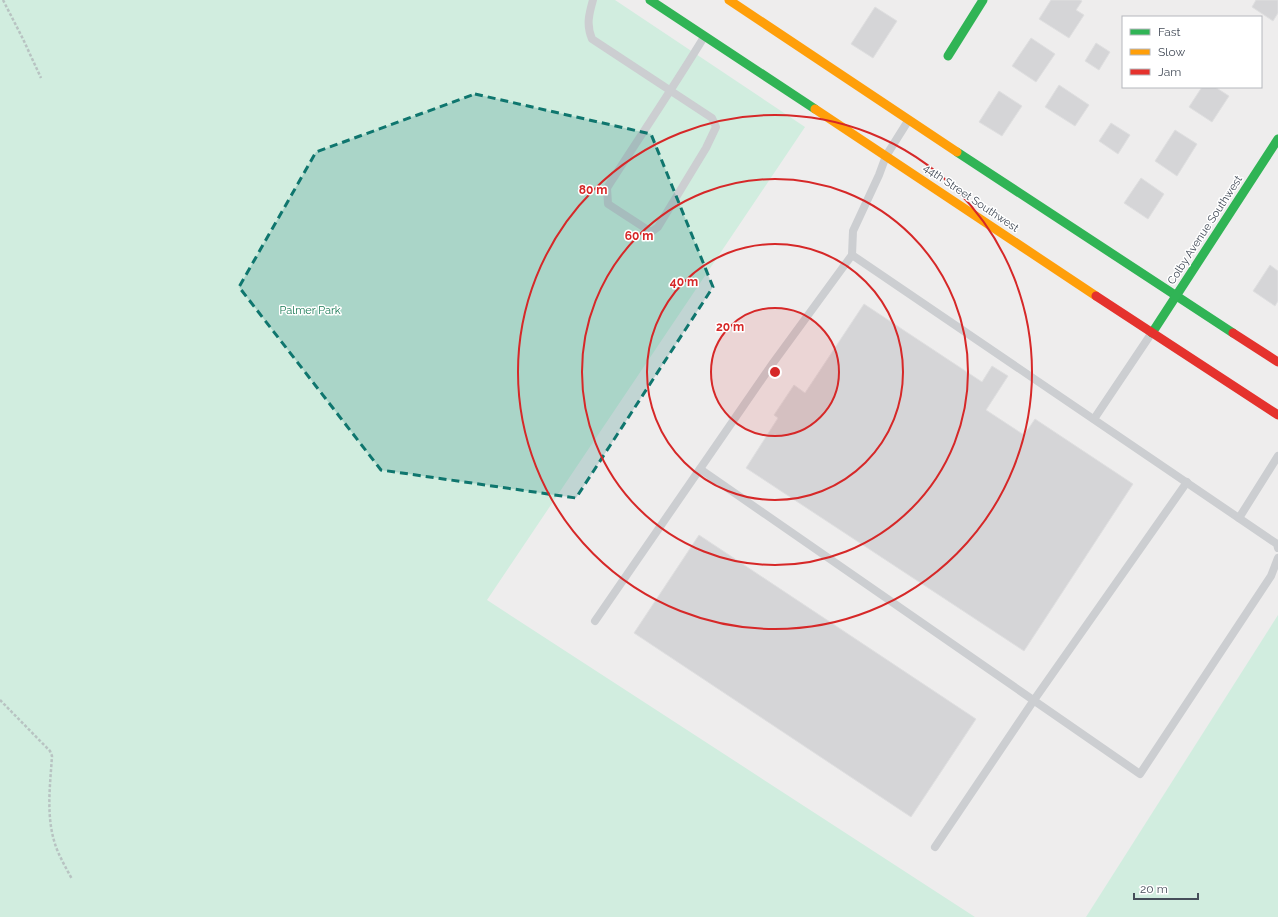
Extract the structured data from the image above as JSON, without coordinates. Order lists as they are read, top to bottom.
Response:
{
  "streets": {
    "main road": ["44th Street Southwest", "Colby Avenue Southwest"]
  },
  "crossings": [
    ["44th Street Southwest", "Colby Avenue Southwest"]
  ],
  "parks": ["Palmer Park"],
  "legend": ["Fast", "Slow", "Jam"],
  "scale_bar": "20 m",
  "rings": [
    "80 m",
    "60 m",
    "40 m",
    "20 m"
  ]
}
